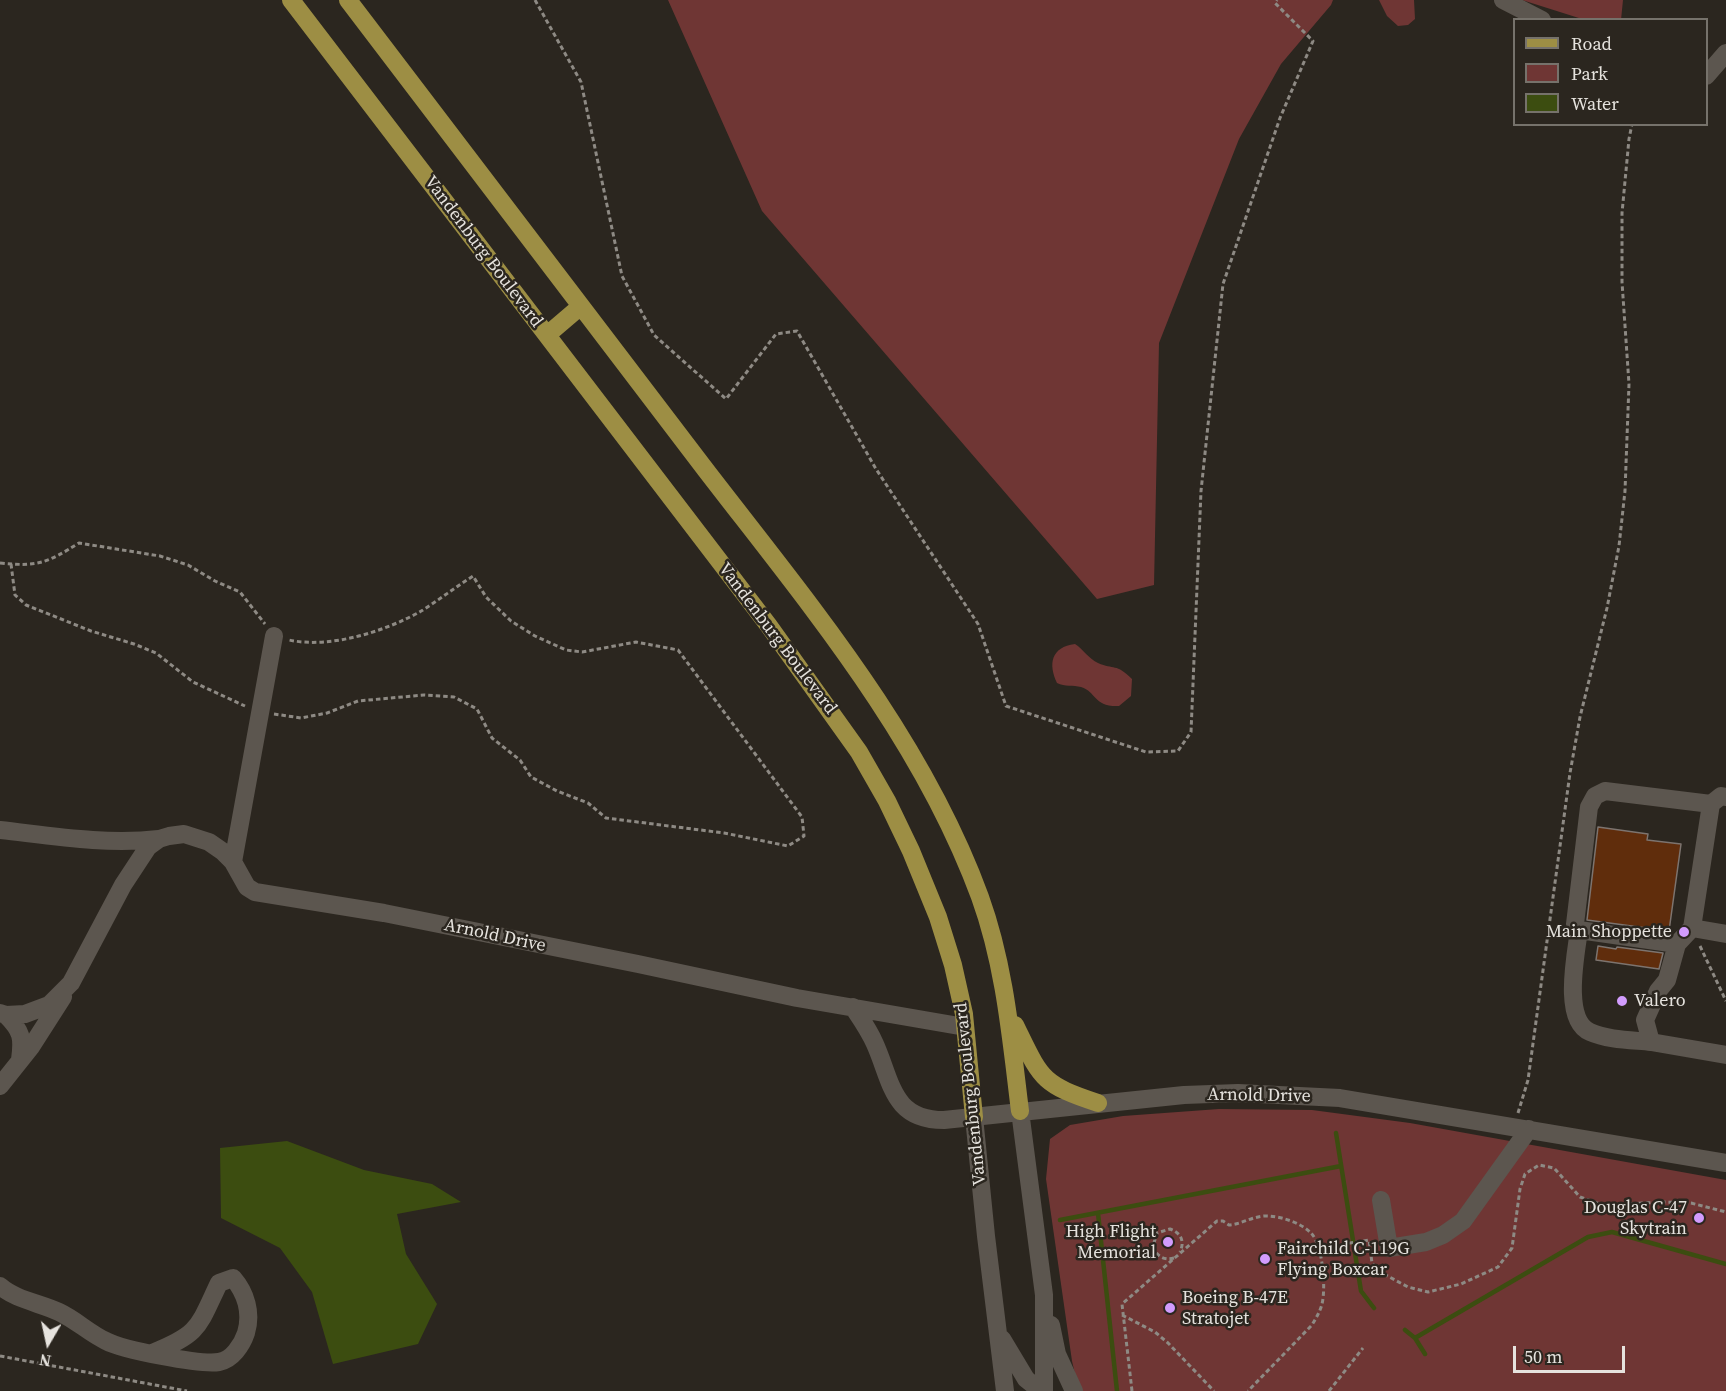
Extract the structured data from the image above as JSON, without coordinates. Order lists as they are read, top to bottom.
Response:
{
  "streets": {
    "main road": ["Vandenburg Boulevard"],
    "street": ["Arnold Drive"]
  },
  "crossings": [
    ["Vandenburg Boulevard", "Arnold Drive"]
  ],
  "places": [
    "Main Shoppette",
    "Valero",
    "Douglas C-47 Skytrain",
    "High Flight Memorial",
    "Fairchild C-119G Flying Boxcar",
    "Boeing B-47E Stratojet"
  ],
  "legend": ["Road", "Park", "Water"],
  "scale_bar": "50 m",
  "north": "bottom"
}
